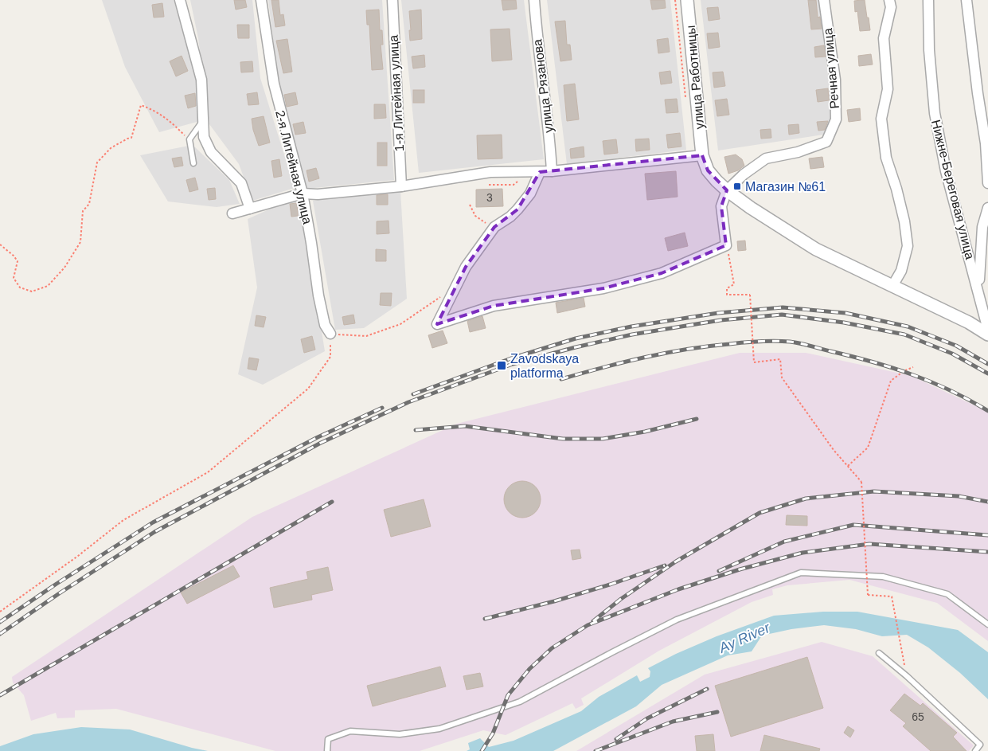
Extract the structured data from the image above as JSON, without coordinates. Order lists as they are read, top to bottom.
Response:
{
  "streets": {
    "street": [
      "Речная улица",
      "улица Работницы",
      "улица Рязанова",
      "1-я Литейная улица",
      "2-я Литейная улица",
      "Нижне-Береговая улица"
    ]
  },
  "crossings": [
    ["Речная улица", "улица Работницы"]
  ],
  "water": ["Ay River"],
  "places": {
    "transit": ["Магазин №61", "Zavodskaya platforma"]
  },
  "house_numbers": ["3", "65"]
}
